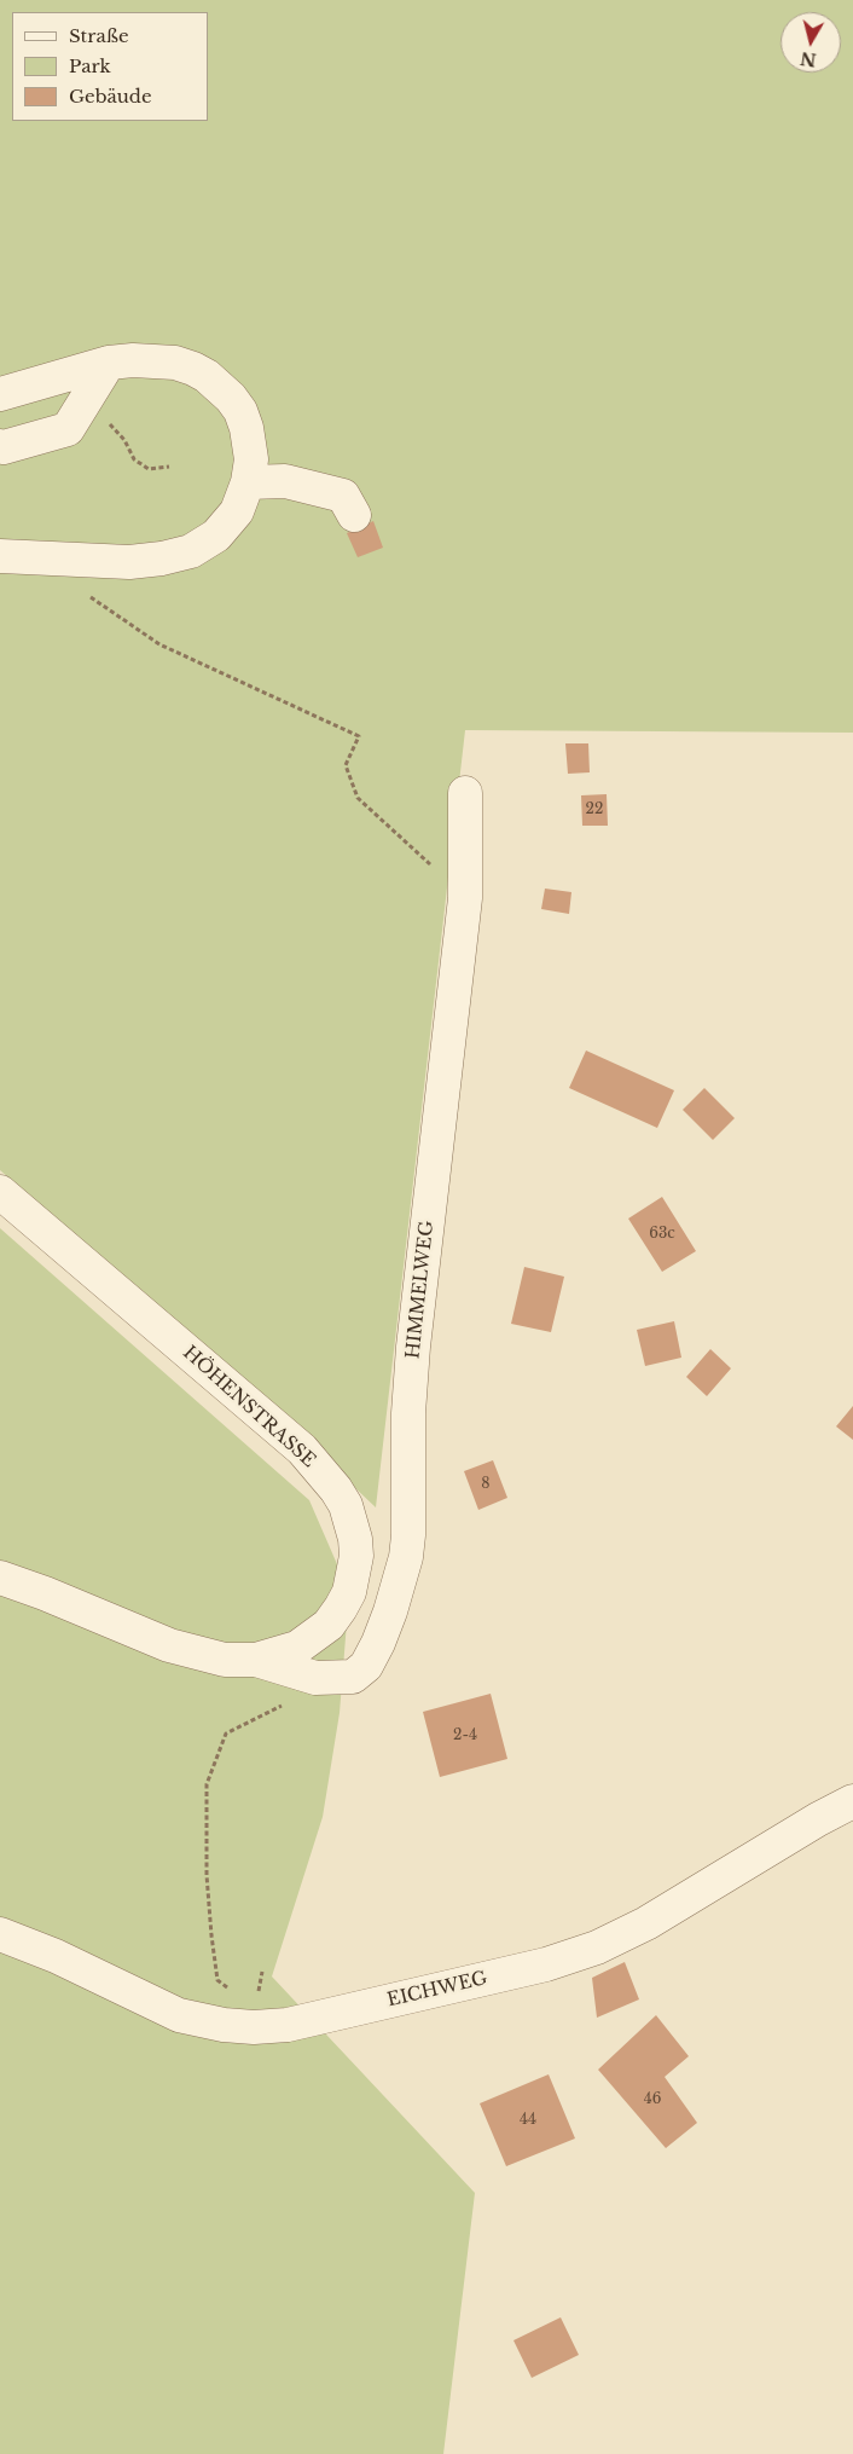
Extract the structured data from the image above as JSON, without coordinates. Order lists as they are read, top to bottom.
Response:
{
  "streets": {
    "street": ["HIMMELWEG", "HÖHENSTRASSE", "EICHWEG"]
  },
  "crossings": [
    ["HIMMELWEG", "HÖHENSTRASSE"]
  ],
  "house_numbers": [
    "22",
    "63c",
    "8",
    "2-4",
    "46",
    "44"
  ],
  "legend": ["Straße", "Park", "Gebäude"],
  "north": "bottom"
}
